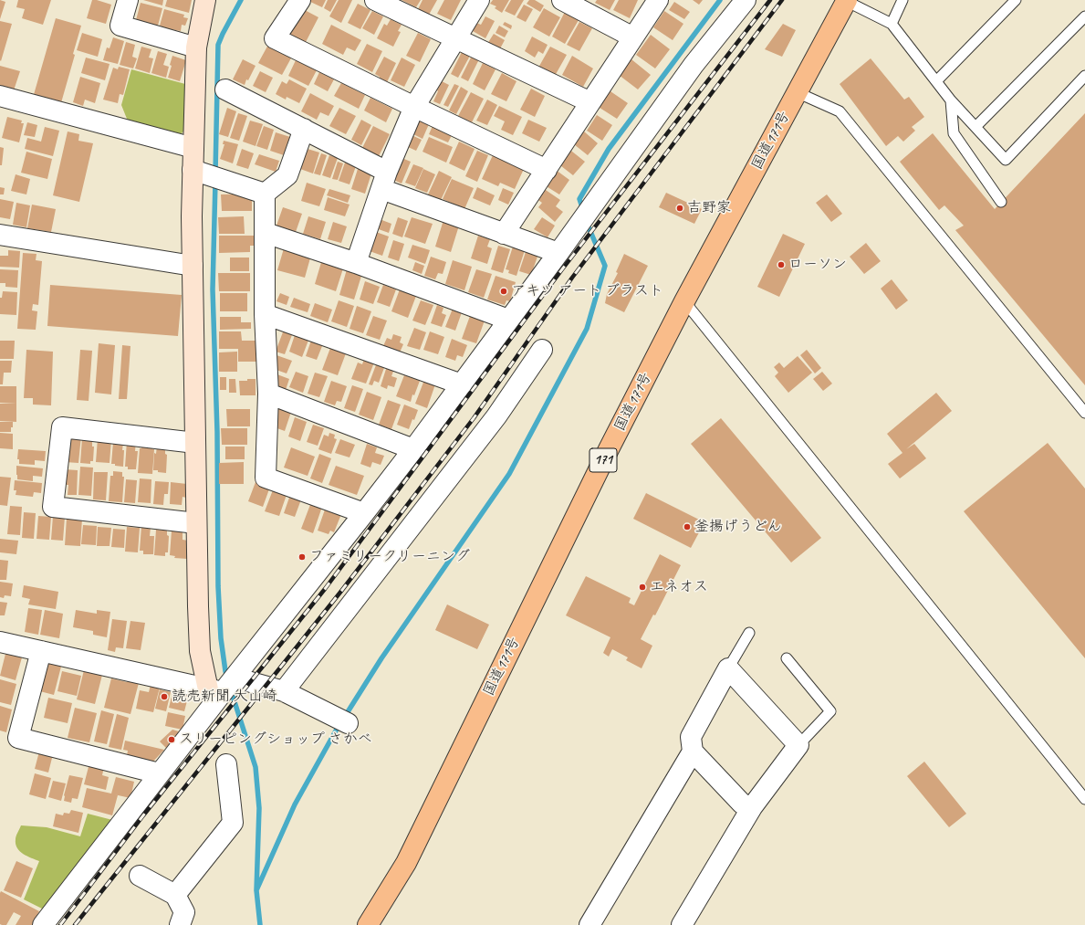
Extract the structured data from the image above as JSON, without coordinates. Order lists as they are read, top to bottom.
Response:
{
  "streets": {
    "highway": ["国道171号", "171"]
  },
  "places": [
    "吉野家",
    "ローソン",
    "アキツ アート ブラスト",
    "釜揚げうどん",
    "ファミリークリーニング",
    "エネオス",
    "読売新聞 大山崎",
    "スリーピングショップ さかべ"
  ]
}
